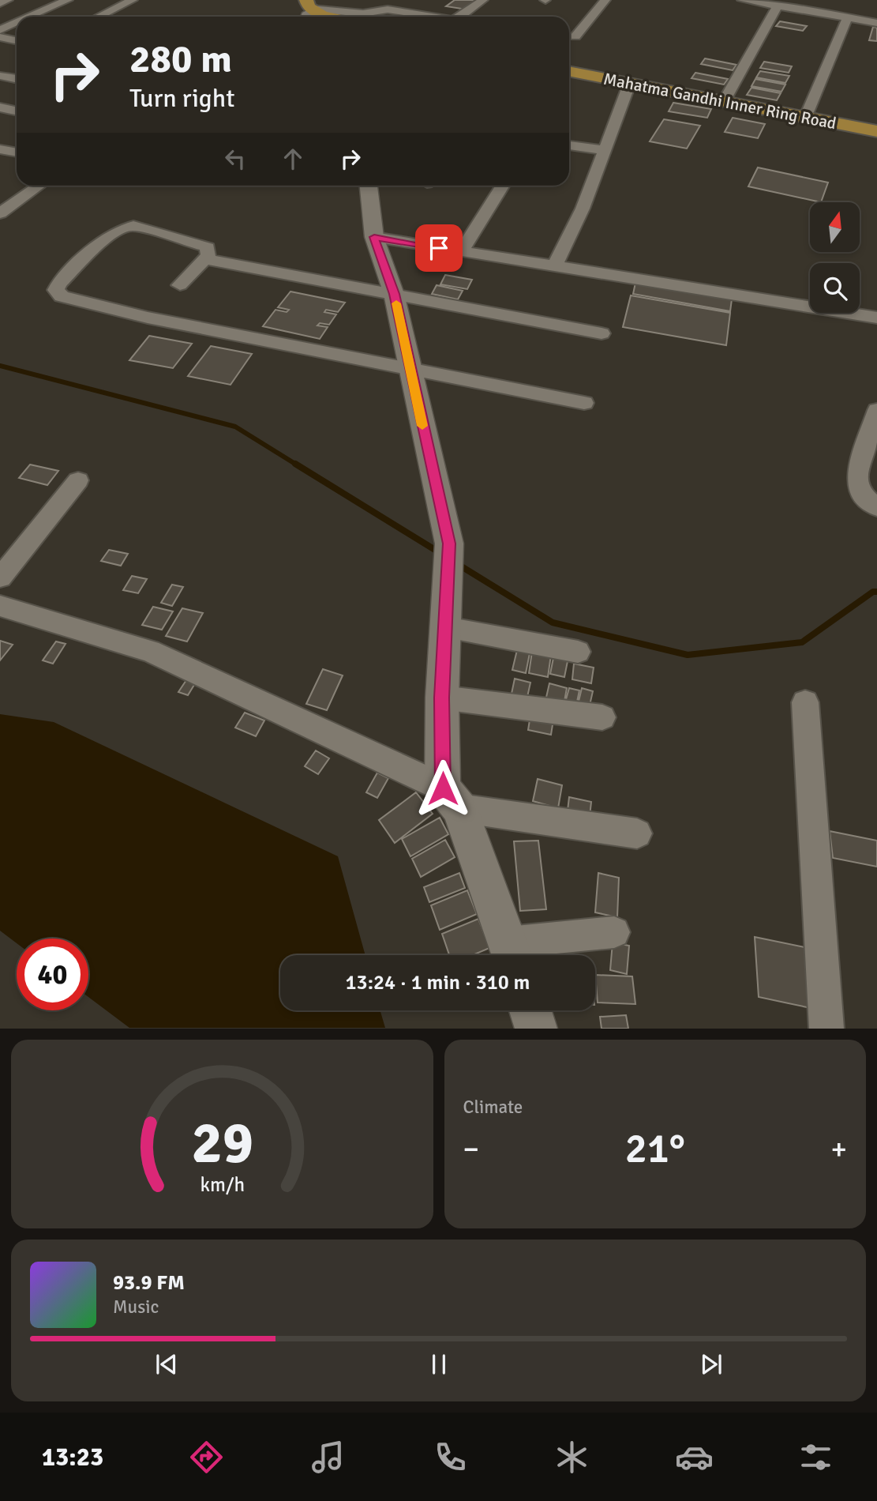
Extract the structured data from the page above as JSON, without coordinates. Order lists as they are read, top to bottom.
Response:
{
  "streets": {
    "main road": ["Mahatma Gandhi Inner Ring Road"]
  },
  "north": "top",
  "page": {
    "turn": ["280 m", "Turn right"],
    "limit": "40",
    "trip": "13:24 · 1 min · 310 m",
    "tile": "Climate",
    "heat": ["−", "21°", "+"],
    "song": ["93.9 FM", "Music"],
    "tabs": "13:23",
    "gauge": ["29", "km/h"]
  }
}
